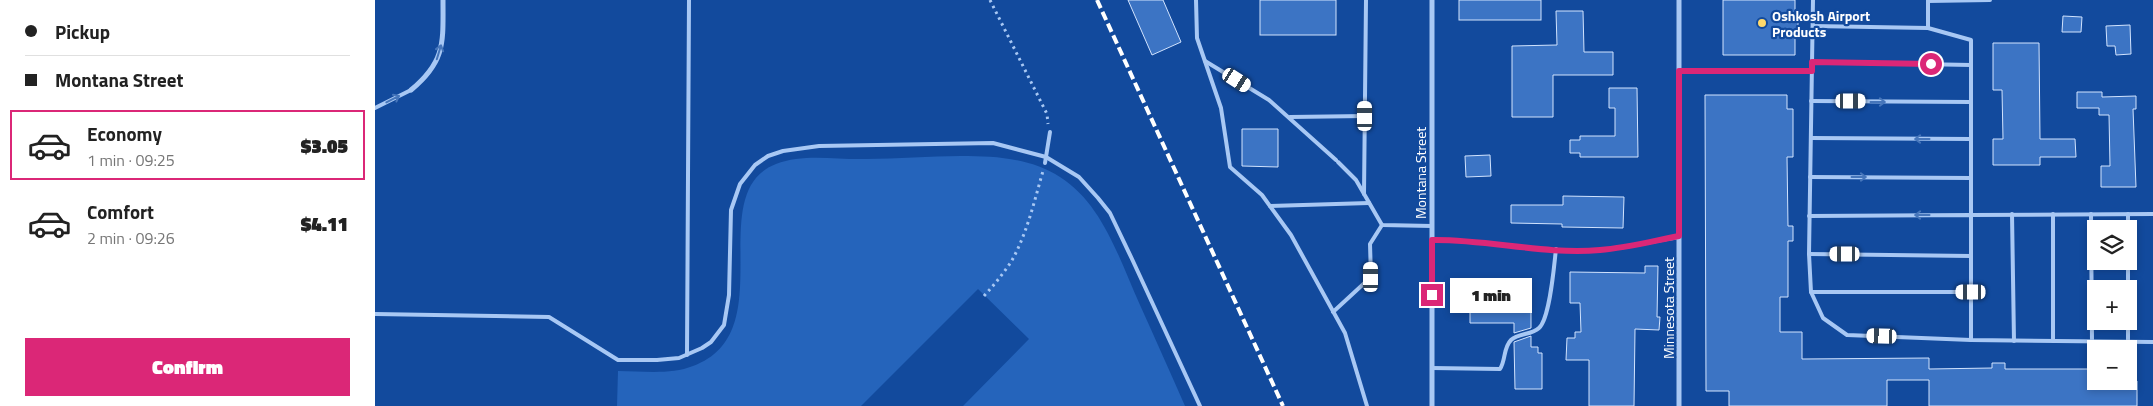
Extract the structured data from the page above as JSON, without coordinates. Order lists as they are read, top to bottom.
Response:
{
  "streets": {
    "street": ["Montana Street", "Minnesota Street"]
  },
  "places": ["Oshkosh Airport Products"],
  "page": {
    "banner": ["Pickup", "Montana Street"],
    "list": [
      {
        "name": "Economy",
        "note": "1 min · 09:25",
        "value": "$3.05"
      },
      {
        "name": "Comfort",
        "note": "2 min · 09:26",
        "value": "$4.11"
      }
    ],
    "map_buttons": ["+", "−"],
    "bubble": "1 min",
    "buttons": "Confirm"
  }
}
